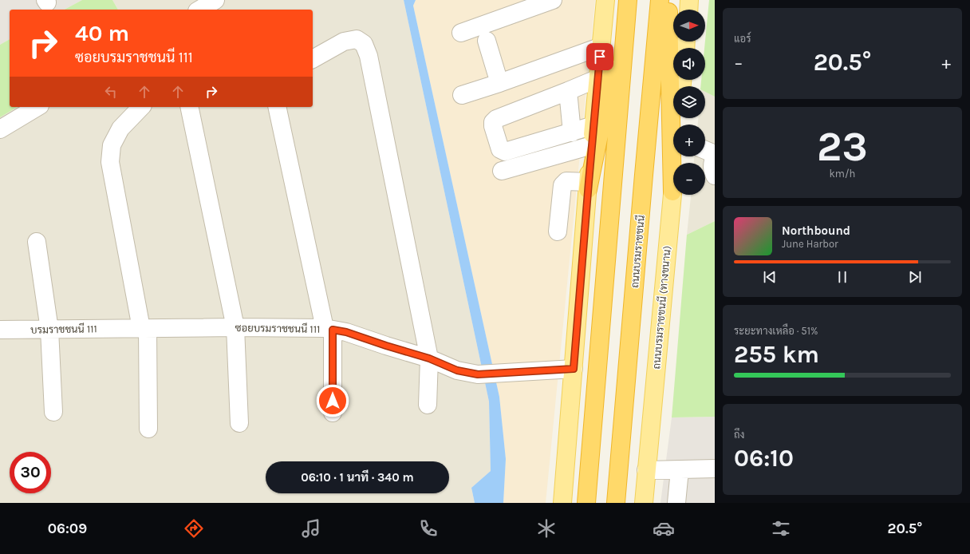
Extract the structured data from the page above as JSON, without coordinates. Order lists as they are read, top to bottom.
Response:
{
  "streets": {
    "highway": ["ถนนบรมราชชนนี"],
    "main road": ["ถนนบรมราชชนนี (ทางขนาน)"],
    "street": ["ซอยบรมราชชนนี 111", "บรมราชชนนี 111"]
  },
  "crossings": [
    ["ซอยบรมราชชนนี 111", "บรมราชชนนี 111"]
  ],
  "north": "right",
  "page": {
    "tile": [
      "แอร์",
      ["23", "km/h"],
      ["ระยะทางเหลือ · 51%", "255 km"],
      ["ถึง", "06:10"]
    ],
    "map_buttons": ["+", "−"],
    "turn": ["40 m", "ซอยบรมราชชนนี 111"],
    "heat": ["−", "20.5°", "+"],
    "song": ["Northbound", "June Harbor"],
    "limit": "30",
    "trip": "06:10 · 1 นาที · 340 m",
    "tabs": ["06:09", "20.5°"]
  }
}
